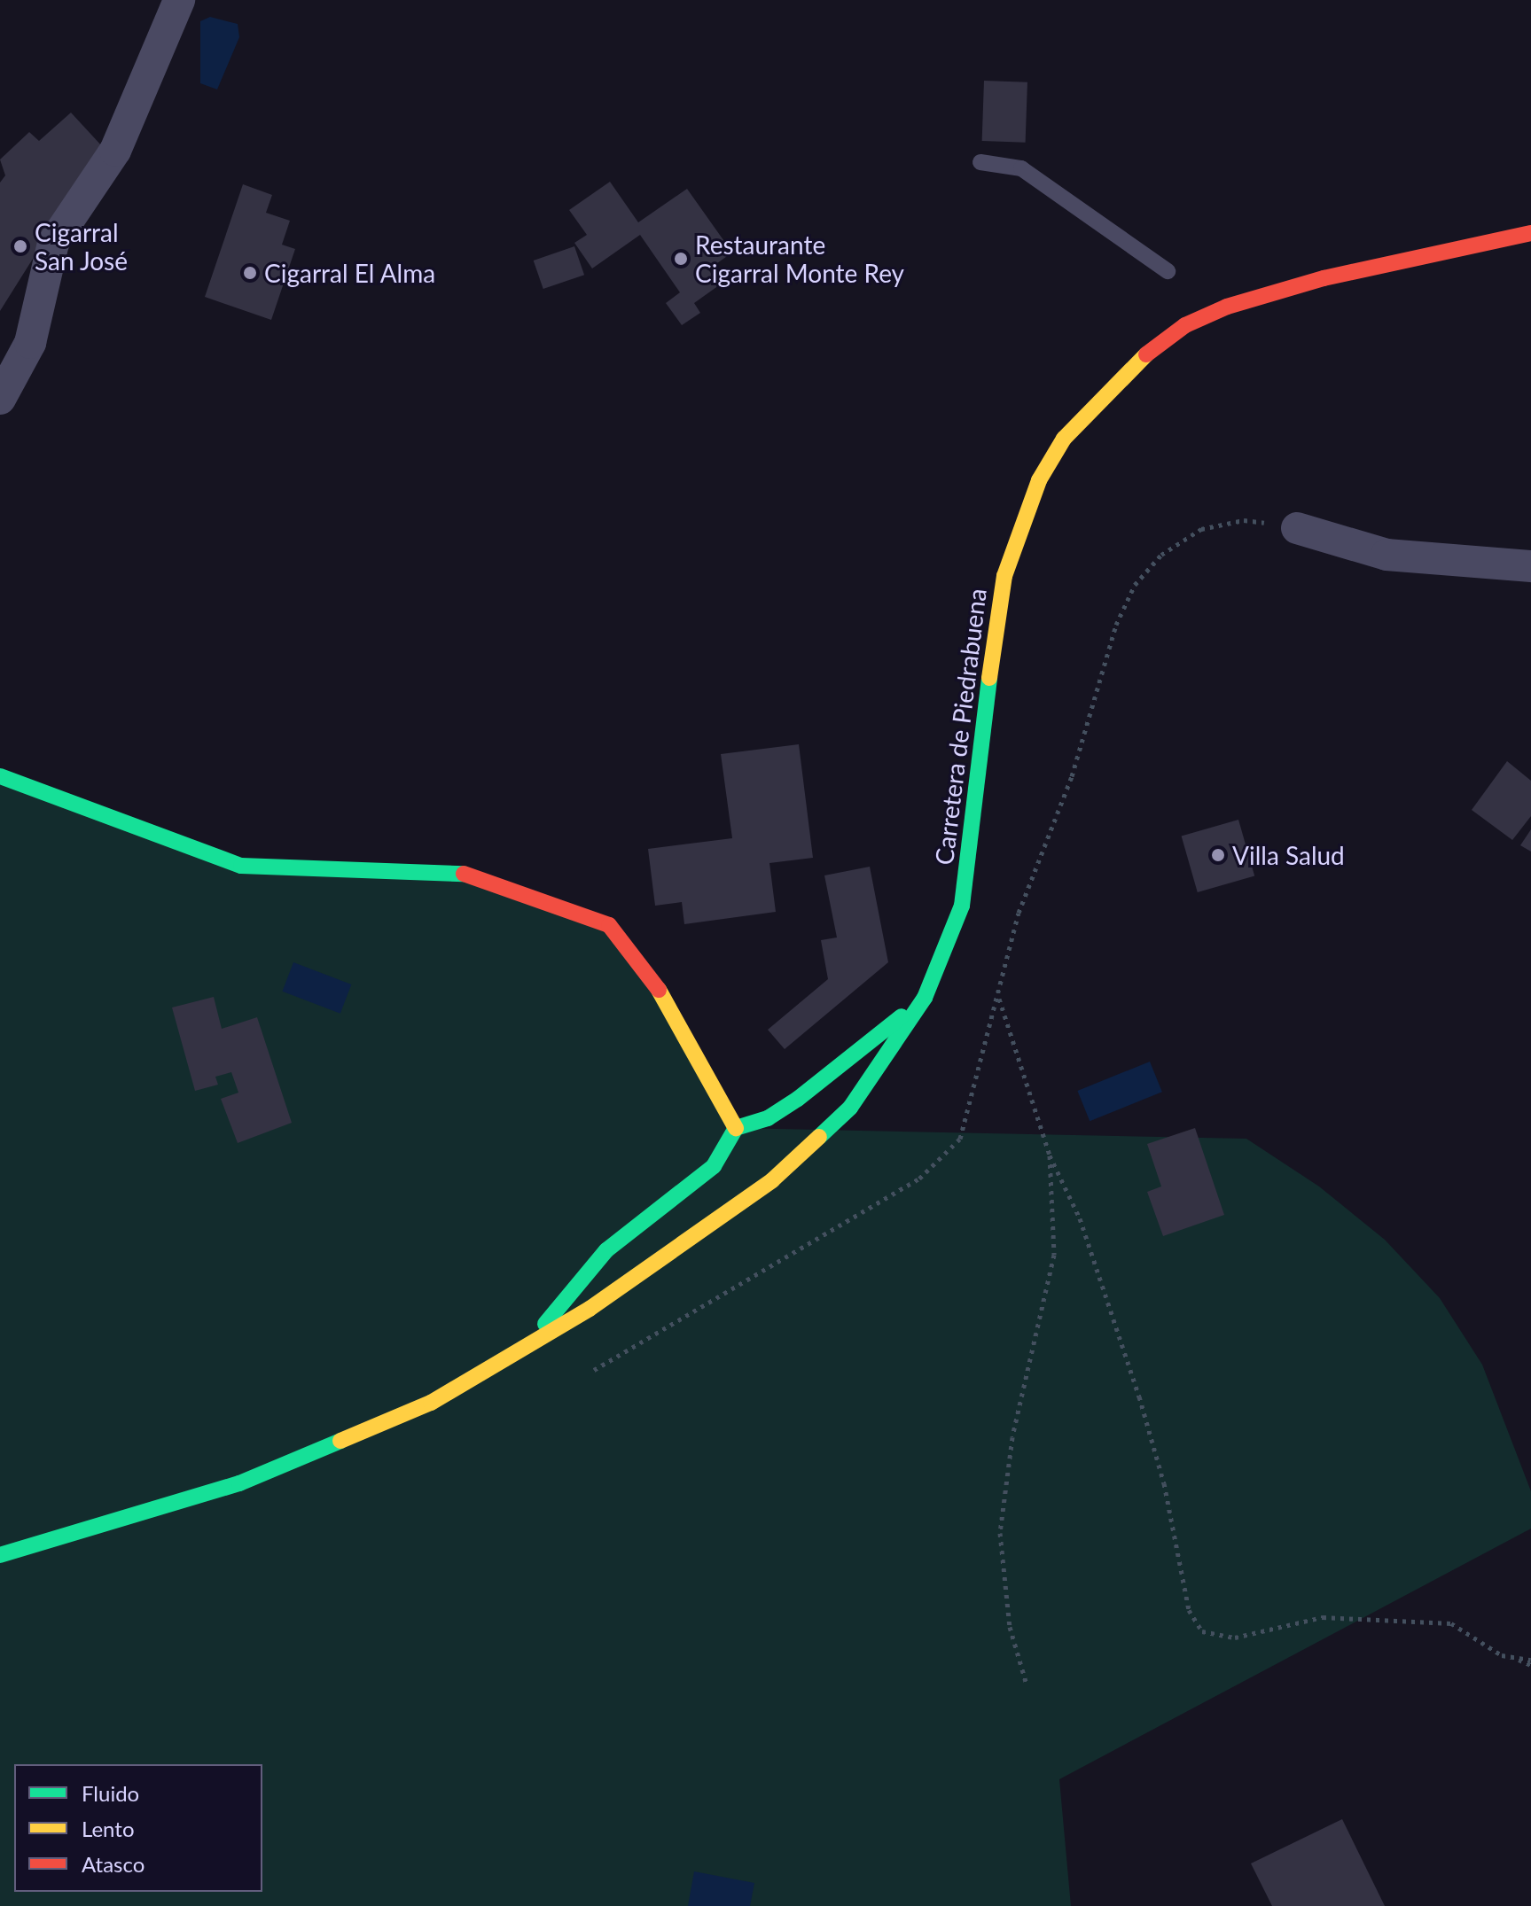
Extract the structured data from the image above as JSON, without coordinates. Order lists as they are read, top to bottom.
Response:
{
  "streets": {
    "main road": ["Carretera de Piedrabuena"]
  },
  "places": [
    "Cigarral San José",
    "Restaurante Cigarral Monte Rey",
    "Cigarral El Alma",
    "Villa Salud"
  ],
  "legend": ["Fluido", "Lento", "Atasco"]
}
